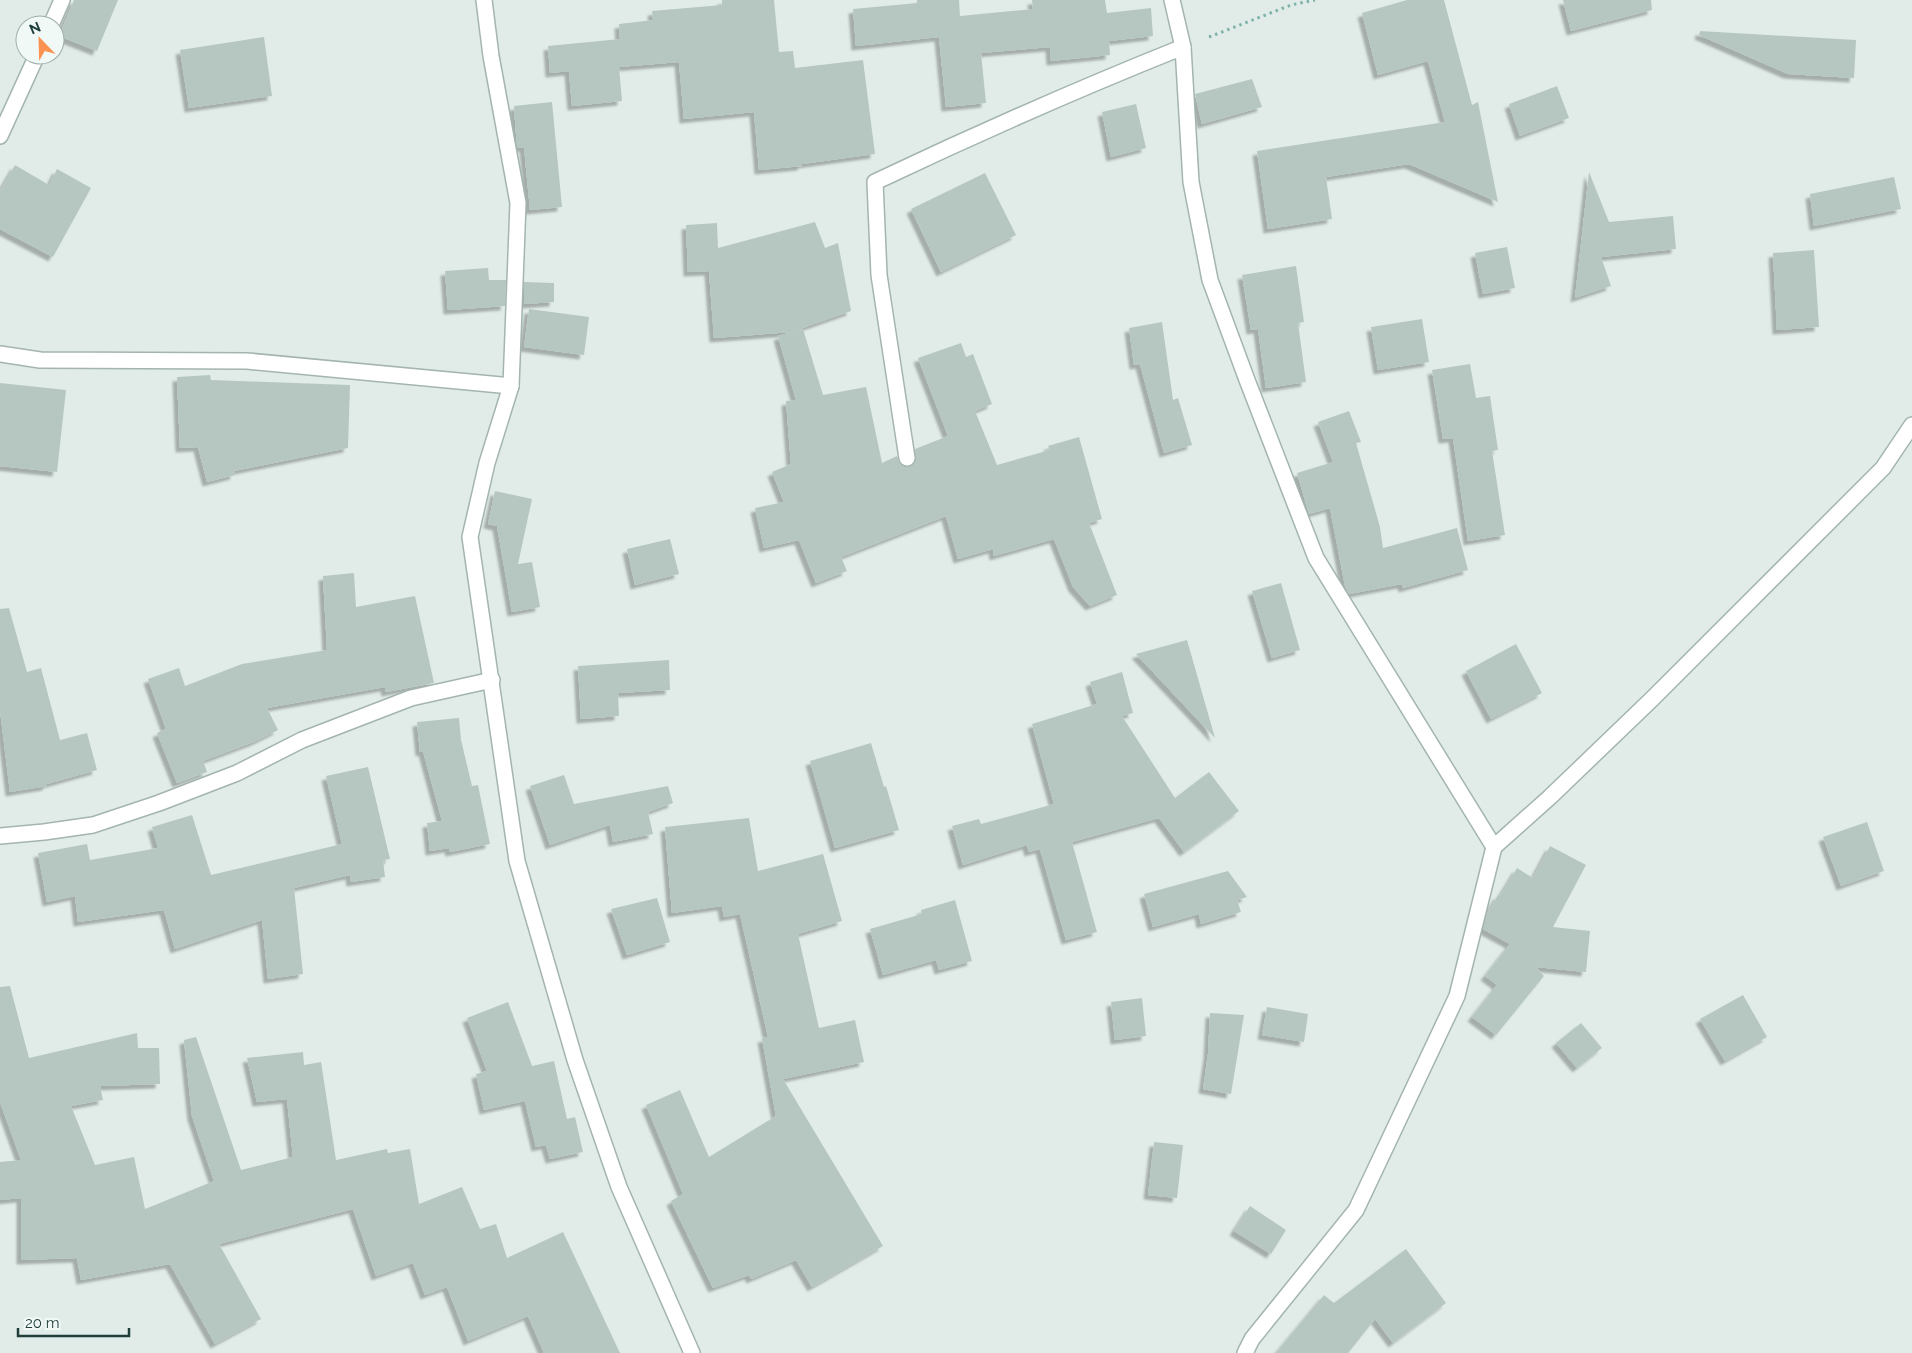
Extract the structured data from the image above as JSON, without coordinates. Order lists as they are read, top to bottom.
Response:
{
  "scale_bar": "20 m",
  "north": "top left"
}
